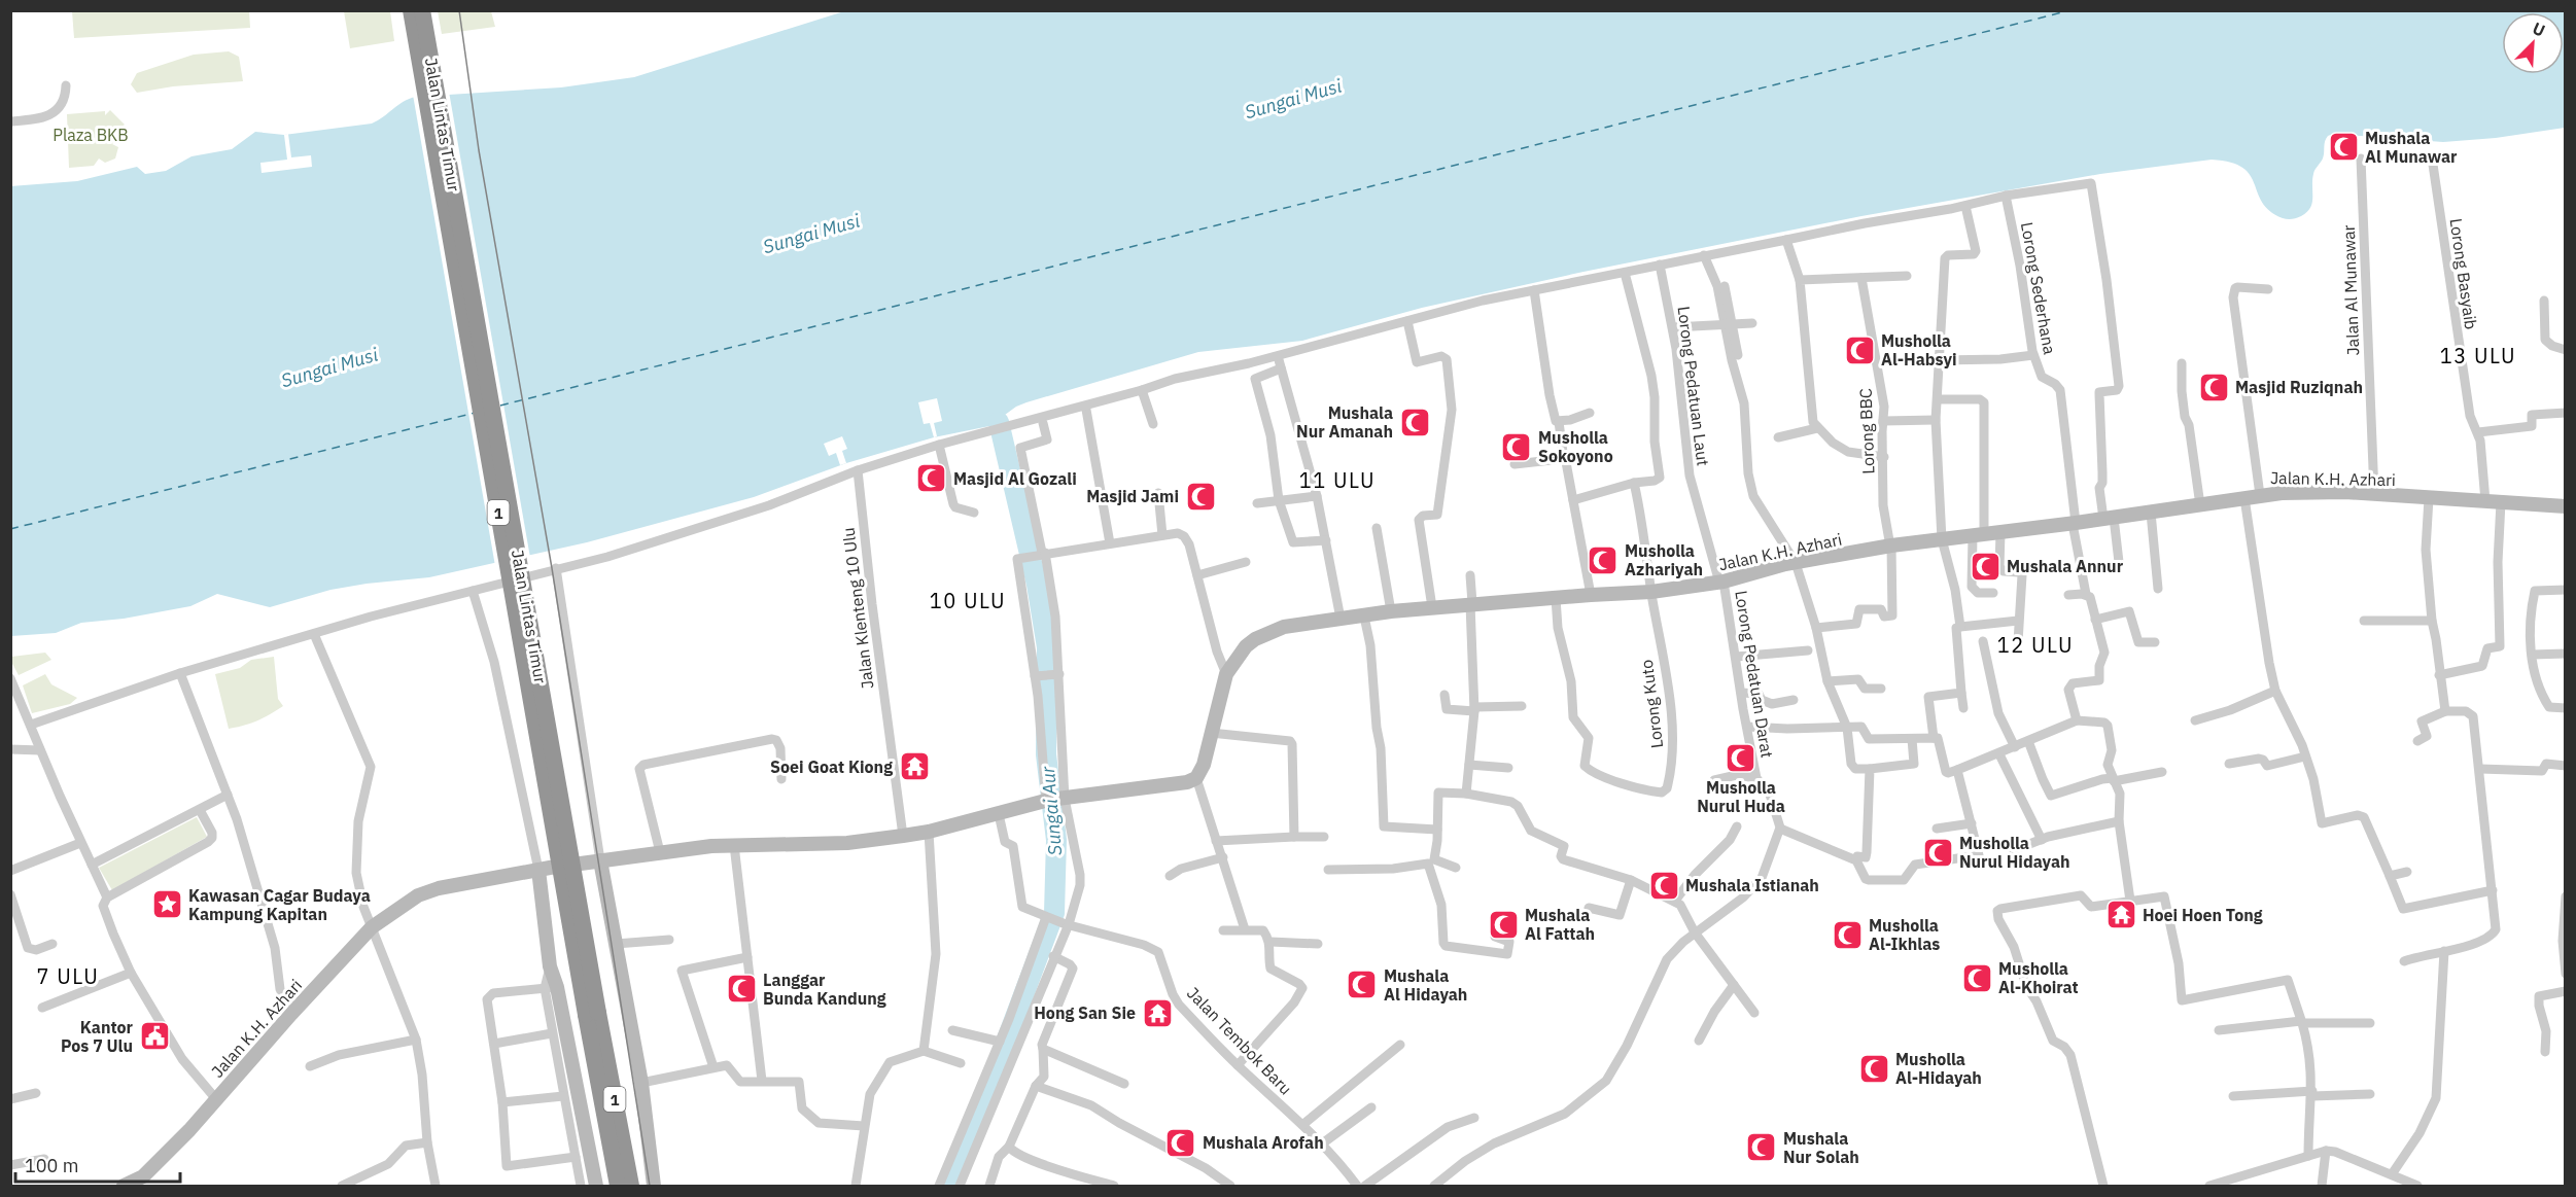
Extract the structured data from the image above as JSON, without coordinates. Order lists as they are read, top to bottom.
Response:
{
  "streets": {
    "highway": ["Jalan Lintas Timur", "1"],
    "street": [
      "Lorong Basyaib",
      "Lorong Sederhana",
      "Jalan Al Munawar",
      "Lorong Pedatuan Laut",
      "Lorong BBC",
      "Jalan K.H. Azhari",
      "Jalan Klenteng 10 Ulu",
      "Lorong Pedatuan Darat",
      "Lorong Kuto",
      "Jalan Tembok Baru"
    ]
  },
  "crossings": [
    ["Lorong Basyaib", "Jalan K.H. Azhari"],
    ["Lorong Sederhana", "Jalan K.H. Azhari"],
    ["Jalan Al Munawar", "Jalan K.H. Azhari"],
    ["Lorong Pedatuan Laut", "Jalan K.H. Azhari"],
    ["Lorong Pedatuan Laut", "Lorong Pedatuan Darat"],
    ["Lorong BBC", "Jalan K.H. Azhari"],
    ["Jalan K.H. Azhari", "Jalan Klenteng 10 Ulu"],
    ["Jalan K.H. Azhari", "Lorong Pedatuan Darat"],
    ["Jalan K.H. Azhari", "Lorong Kuto"]
  ],
  "districts": [
    "13 ULU",
    "11 ULU",
    "10 ULU",
    "12 ULU",
    "7 ULU"
  ],
  "water": ["Sungai Musi", "Sungai Aur"],
  "parks": ["Plaza BKB"],
  "places": {
    "mosque": [
      "Mushala Al Munawar",
      "Musholla Al-Habsyi",
      "Masjid Ruziqnah",
      "Mushala Nur Amanah",
      "Musholla Sokoyono",
      "Masjid Al Gozali",
      "Masjid Jami",
      "Musholla Azhariyah",
      "Mushala Annur",
      "Musholla Nurul Huda",
      "Musholla Nurul Hidayah",
      "Mushala Istianah",
      "Mushala Al Fattah",
      "Musholla Al-Ikhlas",
      "Musholla Al-Khoirat",
      "Mushala Al Hidayah",
      "Langgar Bunda Kandung",
      "Musholla Al-Hidayah",
      "Mushala Arofah",
      "Mushala Nur Solah"
    ],
    "temple": ["Soei Goat Kiong", "Hoei Hoen Tong", "Hong San Sie"],
    "place": ["Kawasan Cagar Budaya Kampung Kapitan"],
    "public building": ["Kantor Pos 7 Ulu"]
  },
  "scale_bar": "100 m",
  "north": "top right"
}
